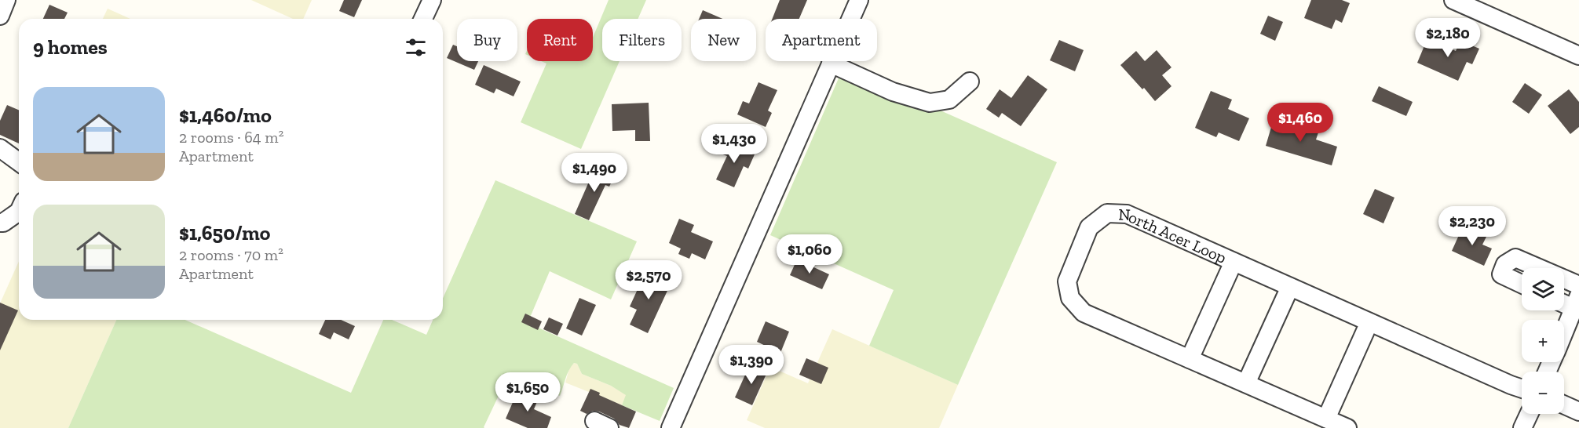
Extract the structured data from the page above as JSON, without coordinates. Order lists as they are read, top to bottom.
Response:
{
  "streets": {
    "street": ["North Acer Loop"]
  },
  "page": {
    "price": [
      "$2,180",
      "$1,460",
      "$1,430",
      "$1,490",
      "$2,230",
      "$1,060",
      "$2,570",
      "$1,390",
      "$1,650"
    ],
    "chip": [
      "Buy",
      "Rent",
      "Filters",
      "New",
      "Apartment"
    ],
    "heading": "9 homes",
    "list": [
      {
        "name": "$1,460/mo",
        "note": "2 rooms · 64 m² · Apartment"
      },
      {
        "name": "$1,650/mo",
        "note": "2 rooms · 70 m² · Apartment"
      }
    ],
    "map_buttons": ["+", "−"]
  }
}
